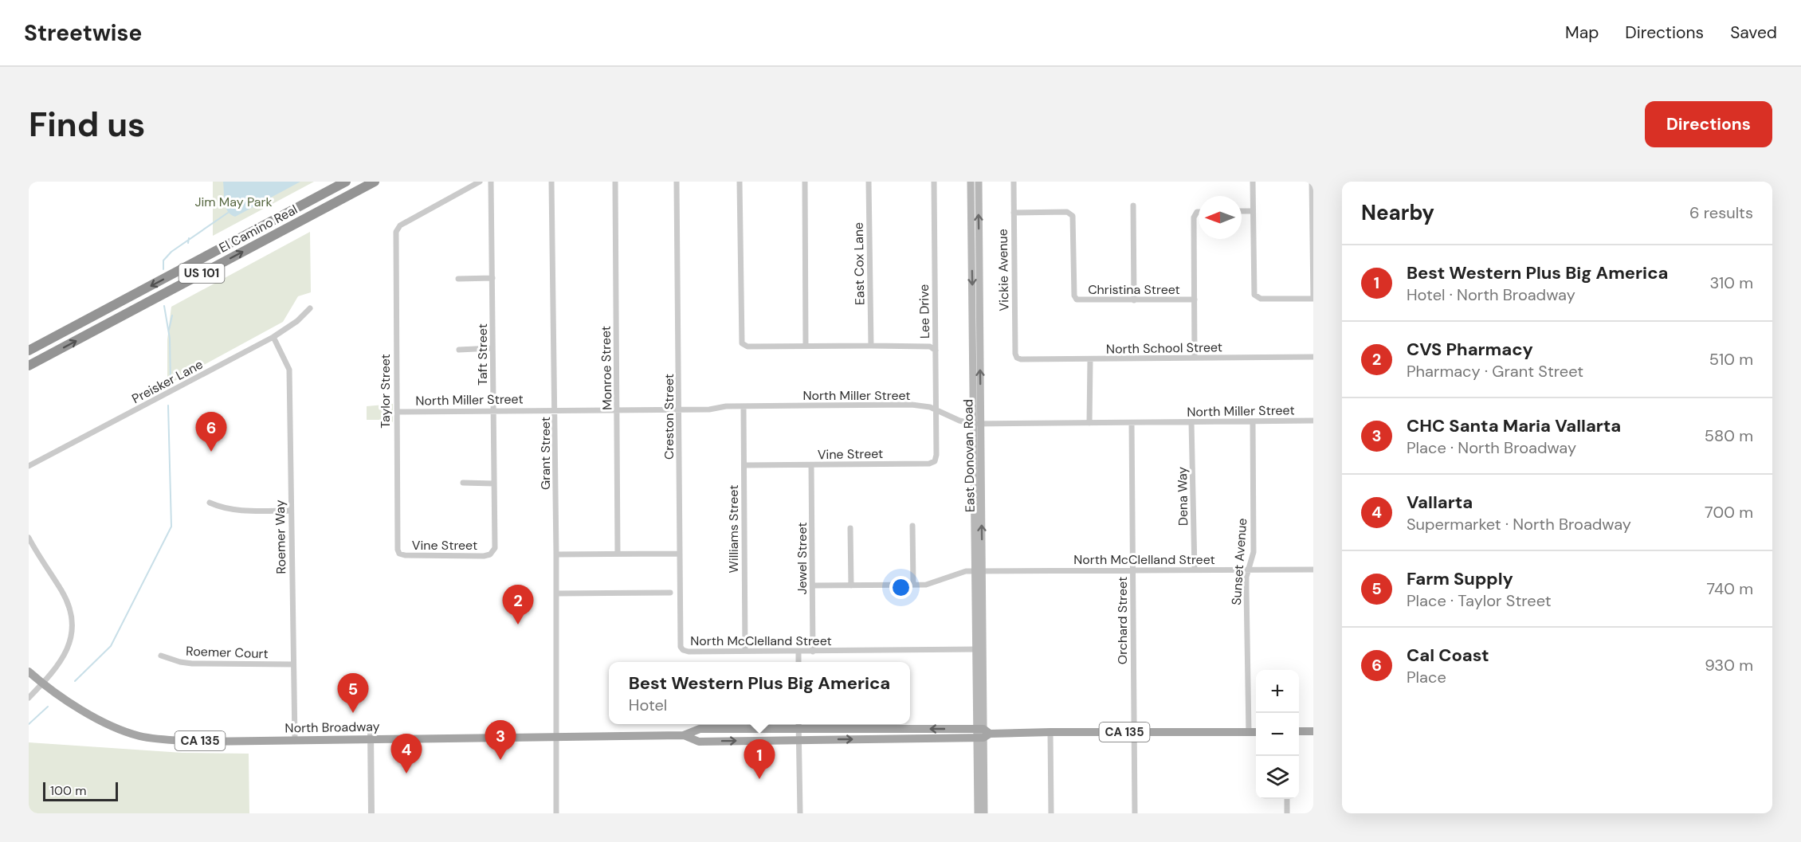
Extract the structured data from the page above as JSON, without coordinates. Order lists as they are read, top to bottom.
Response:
{
  "streets": {
    "highway": ["El Camino Real", "US 101"],
    "main road": ["East Donovan Road", "North Broadway", "CA 135"],
    "street": [
      "East Cox Lane",
      "Vickie Avenue",
      "Christina Street",
      "Lee Drive",
      "North School Street",
      "Taft Street",
      "Monroe Street",
      "Preisker Lane",
      "Taylor Street",
      "North Miller Street",
      "Creston Street",
      "Grant Street",
      "Vine Street",
      "Dena Way",
      "Williams Street",
      "Roemer Way",
      "Jewel Street",
      "North McClelland Street",
      "Sunset Avenue",
      "Orchard Street",
      "Roemer Court"
    ]
  },
  "crossings": [
    ["Vickie Avenue", "Christina Street"],
    ["Vickie Avenue", "North School Street"],
    ["Lee Drive", "North Miller Street"],
    ["Lee Drive", "Vine Street"],
    ["Taft Street", "North Miller Street"],
    ["Taft Street", "Vine Street"],
    ["Monroe Street", "North Miller Street"],
    ["Preisker Lane", "Roemer Way"],
    ["Taylor Street", "North Miller Street"],
    ["Taylor Street", "Vine Street"],
    ["North Miller Street", "Creston Street"],
    ["North Miller Street", "Grant Street"],
    ["North Miller Street", "East Donovan Road"],
    ["North Miller Street", "Dena Way"],
    ["North Miller Street", "Williams Street"],
    ["North Miller Street", "Sunset Avenue"],
    ["North Miller Street", "Orchard Street"],
    ["Creston Street", "North McClelland Street"],
    ["Grant Street", "North Broadway"],
    ["Vine Street", "Williams Street"],
    ["Vine Street", "Jewel Street"],
    ["East Donovan Road", "North McClelland Street"],
    ["East Donovan Road", "North Broadway"],
    ["Dena Way", "North McClelland Street"],
    ["Williams Street", "North McClelland Street"],
    ["Roemer Way", "Roemer Court"],
    ["Roemer Way", "North Broadway"],
    ["Jewel Street", "North McClelland Street"],
    ["North McClelland Street", "Sunset Avenue"],
    ["North McClelland Street", "Orchard Street"],
    ["Sunset Avenue", "North Broadway"],
    ["Orchard Street", "North Broadway"]
  ],
  "parks": ["Jim May Park"],
  "scale_bar": "100 m",
  "north": "left",
  "page": {
    "header": "Streetwise",
    "nav": ["Map", "Directions", "Saved"],
    "buttons": "Directions",
    "title": "Find us",
    "heading": ["Nearby", "6 results"],
    "list": [
      {
        "mark": "1",
        "name": "Best Western Plus Big America",
        "note": "Hotel · North Broadway",
        "value": "310 m"
      },
      {
        "mark": "2",
        "name": "CVS Pharmacy",
        "note": "Pharmacy · Grant Street",
        "value": "510 m"
      },
      {
        "mark": "3",
        "name": "CHC Santa Maria Vallarta",
        "note": "Place · North Broadway",
        "value": "580 m"
      },
      {
        "mark": "4",
        "name": "Vallarta",
        "note": "Supermarket · North Broadway",
        "value": "700 m"
      },
      {
        "mark": "5",
        "name": "Farm Supply",
        "note": "Place · Taylor Street",
        "value": "740 m"
      },
      {
        "mark": "6",
        "name": "Cal Coast",
        "note": "Place",
        "value": "930 m"
      }
    ],
    "pins": [
      "6",
      "2",
      "5",
      "3",
      "4",
      "1"
    ],
    "popup": ["Best Western Plus Big America", "Hotel"],
    "map_buttons": ["+", "−"],
    "scale": "100 m"
  }
}
